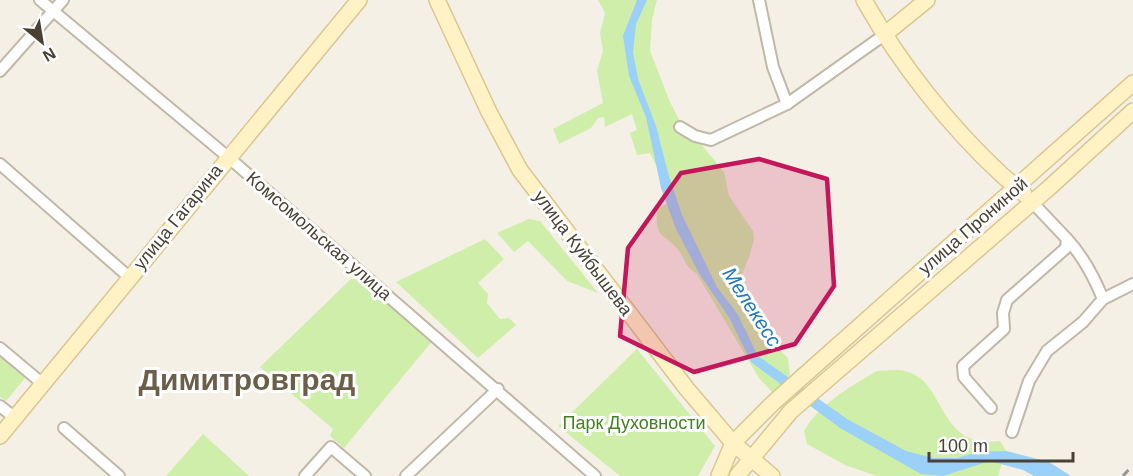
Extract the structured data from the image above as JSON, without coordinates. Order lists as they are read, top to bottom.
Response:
{
  "streets": {
    "main road": ["улица Гагарина", "улица Прониной", "улица Куйбышева"],
    "street": ["Комсомольская улица"]
  },
  "crossings": [
    ["улица Гагарина", "Комсомольская улица"],
    ["улица Прониной", "улица Куйбышева"]
  ],
  "districts": ["Димитровград"],
  "water": ["Мелекесс"],
  "parks": ["Парк Духовности"],
  "scale_bar": "100 m",
  "north": "bottom right"
}
